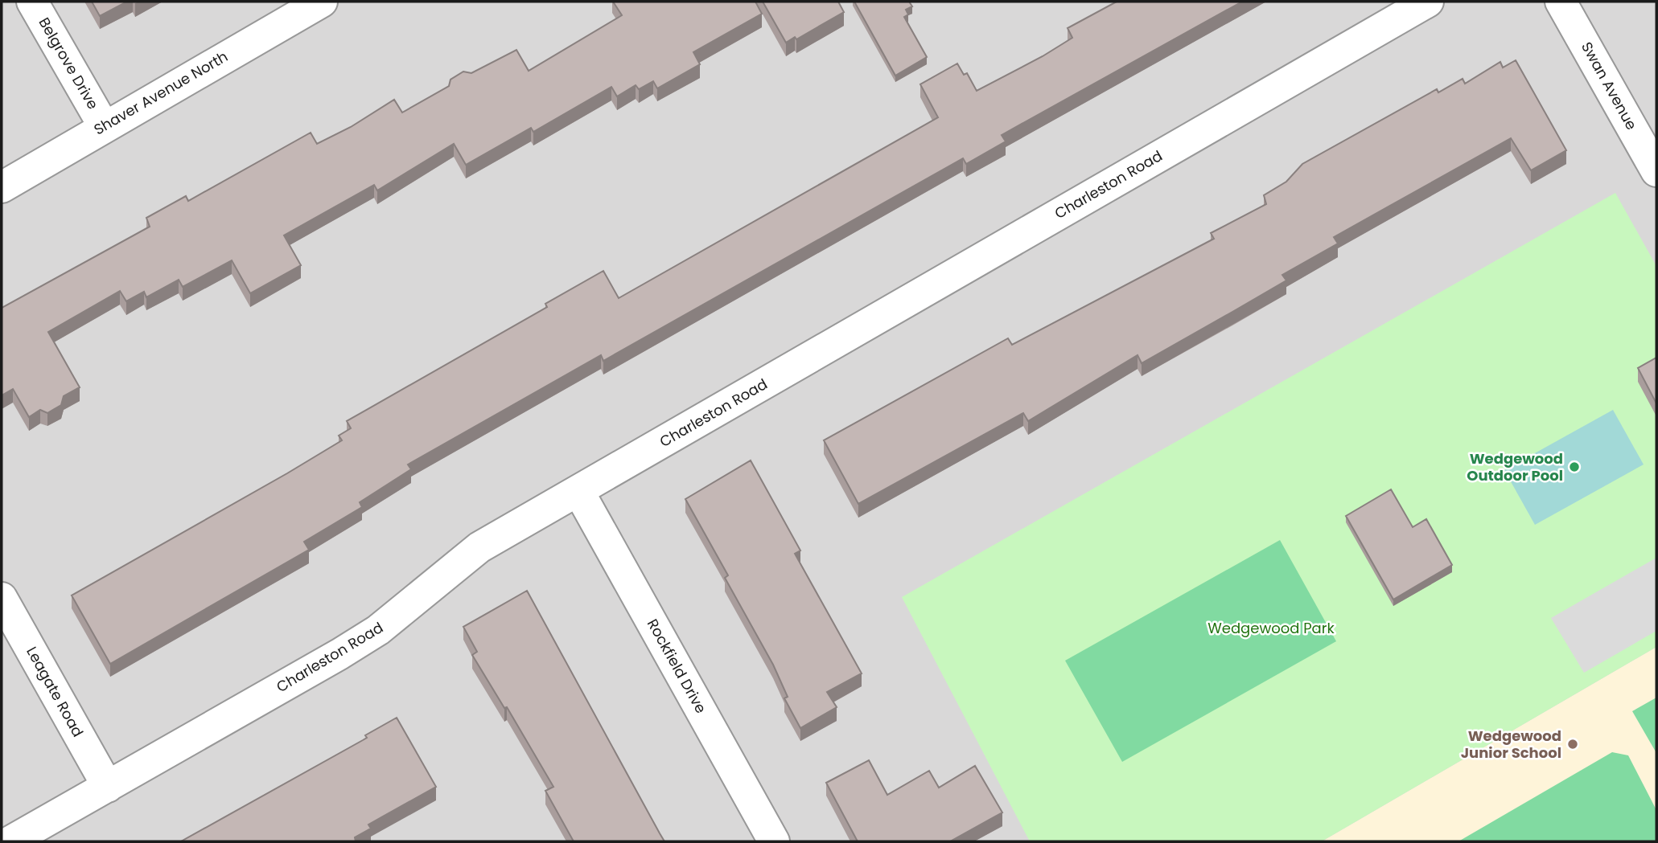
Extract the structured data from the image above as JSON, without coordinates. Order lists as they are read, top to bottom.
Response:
{
  "streets": {
    "street": [
      "Belgrove Drive",
      "Swan Avenue",
      "Shaver Avenue North",
      "Charleston Road",
      "Rockfield Drive",
      "Leagate Road"
    ]
  },
  "crossings": [
    ["Belgrove Drive", "Shaver Avenue North"],
    ["Charleston Road", "Rockfield Drive"],
    ["Charleston Road", "Leagate Road"]
  ],
  "parks": ["Wedgewood Park"],
  "places": ["Wedgewood Outdoor Pool", "Wedgewood Junior School"]
}
